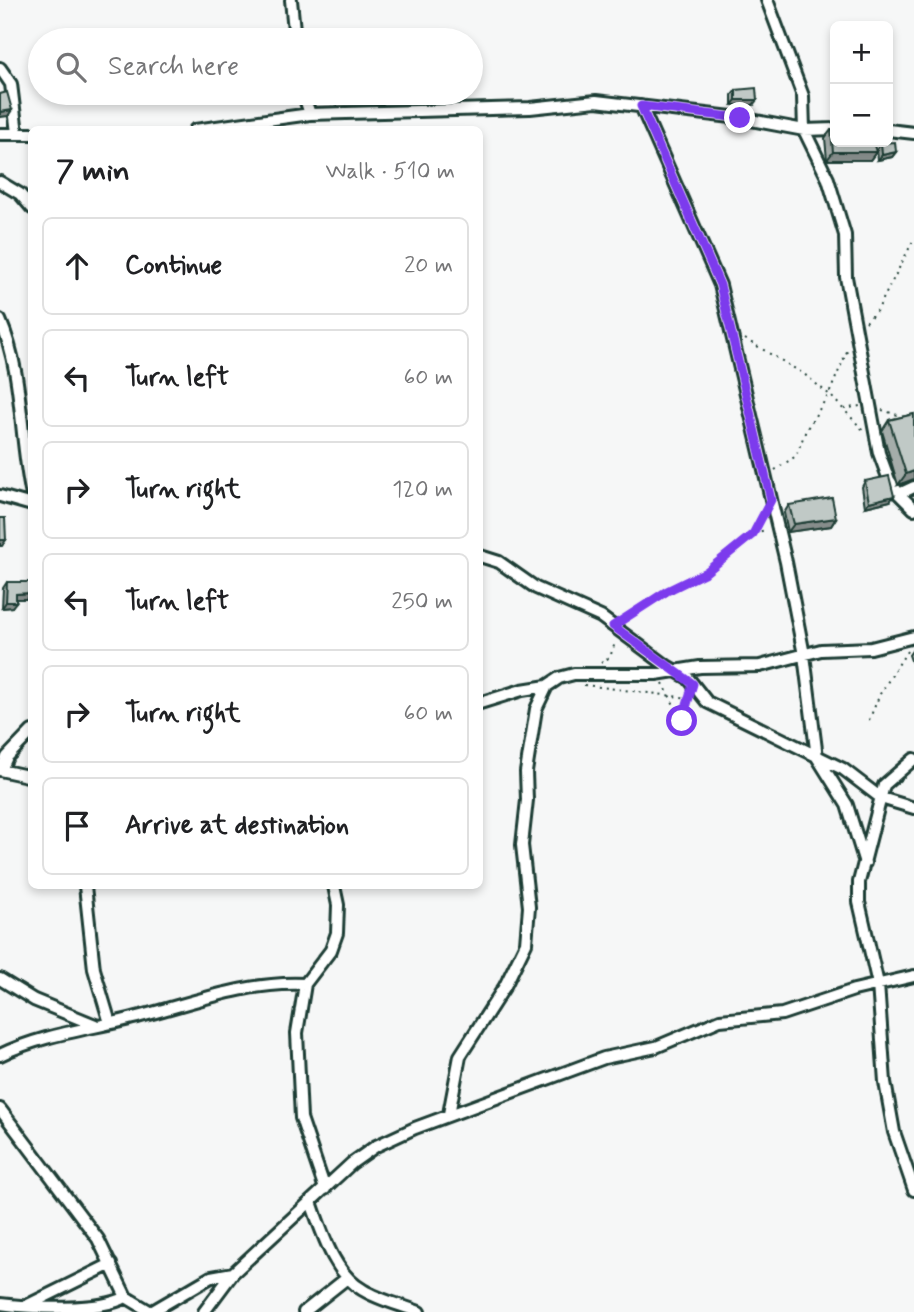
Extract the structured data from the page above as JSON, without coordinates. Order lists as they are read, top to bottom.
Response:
{
  "page": {
    "map_buttons": ["+", "−"],
    "search": "Search here",
    "heading": ["7 min", "Walk · 510 m"],
    "list": [
      ["Continue", "20 m"],
      ["Turn left", "60 m"],
      ["Turn right", "120 m"],
      ["Turn left", "250 m"],
      ["Turn right", "60 m"],
      "Arrive at destination"
    ]
  }
}
